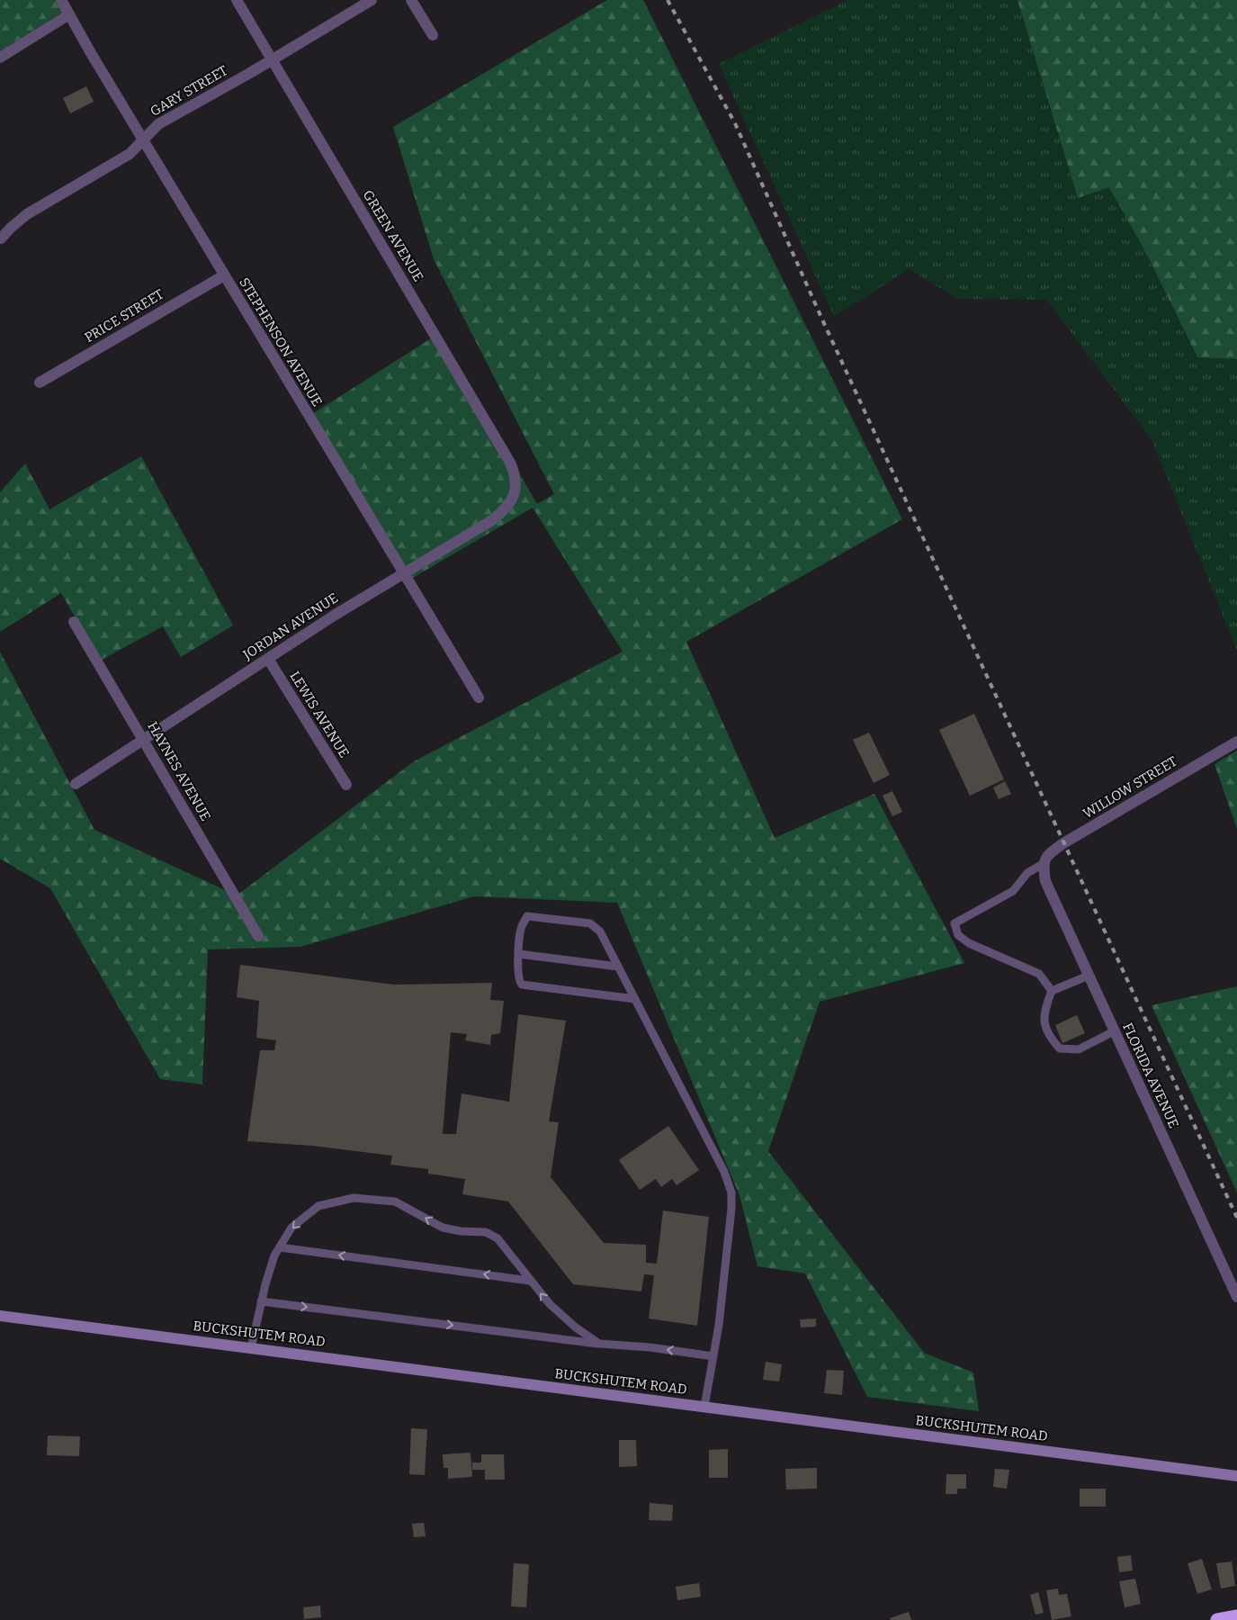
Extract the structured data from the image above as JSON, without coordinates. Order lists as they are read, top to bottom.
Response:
{
  "streets": {
    "main road": ["BUCKSHUTEM ROAD"],
    "street": [
      "GARY STREET",
      "GREEN AVENUE",
      "PRICE STREET",
      "STEPHENSON AVENUE",
      "JORDAN AVENUE",
      "LEWIS AVENUE",
      "HAYNES AVENUE",
      "WILLOW STREET",
      "FLORIDA AVENUE"
    ]
  },
  "crossings": [
    ["GARY STREET", "GREEN AVENUE"],
    ["GARY STREET", "STEPHENSON AVENUE"],
    ["GREEN AVENUE", "JORDAN AVENUE"],
    ["PRICE STREET", "STEPHENSON AVENUE"],
    ["STEPHENSON AVENUE", "JORDAN AVENUE"],
    ["JORDAN AVENUE", "LEWIS AVENUE"],
    ["JORDAN AVENUE", "HAYNES AVENUE"],
    ["WILLOW STREET", "FLORIDA AVENUE"]
  ]
}
